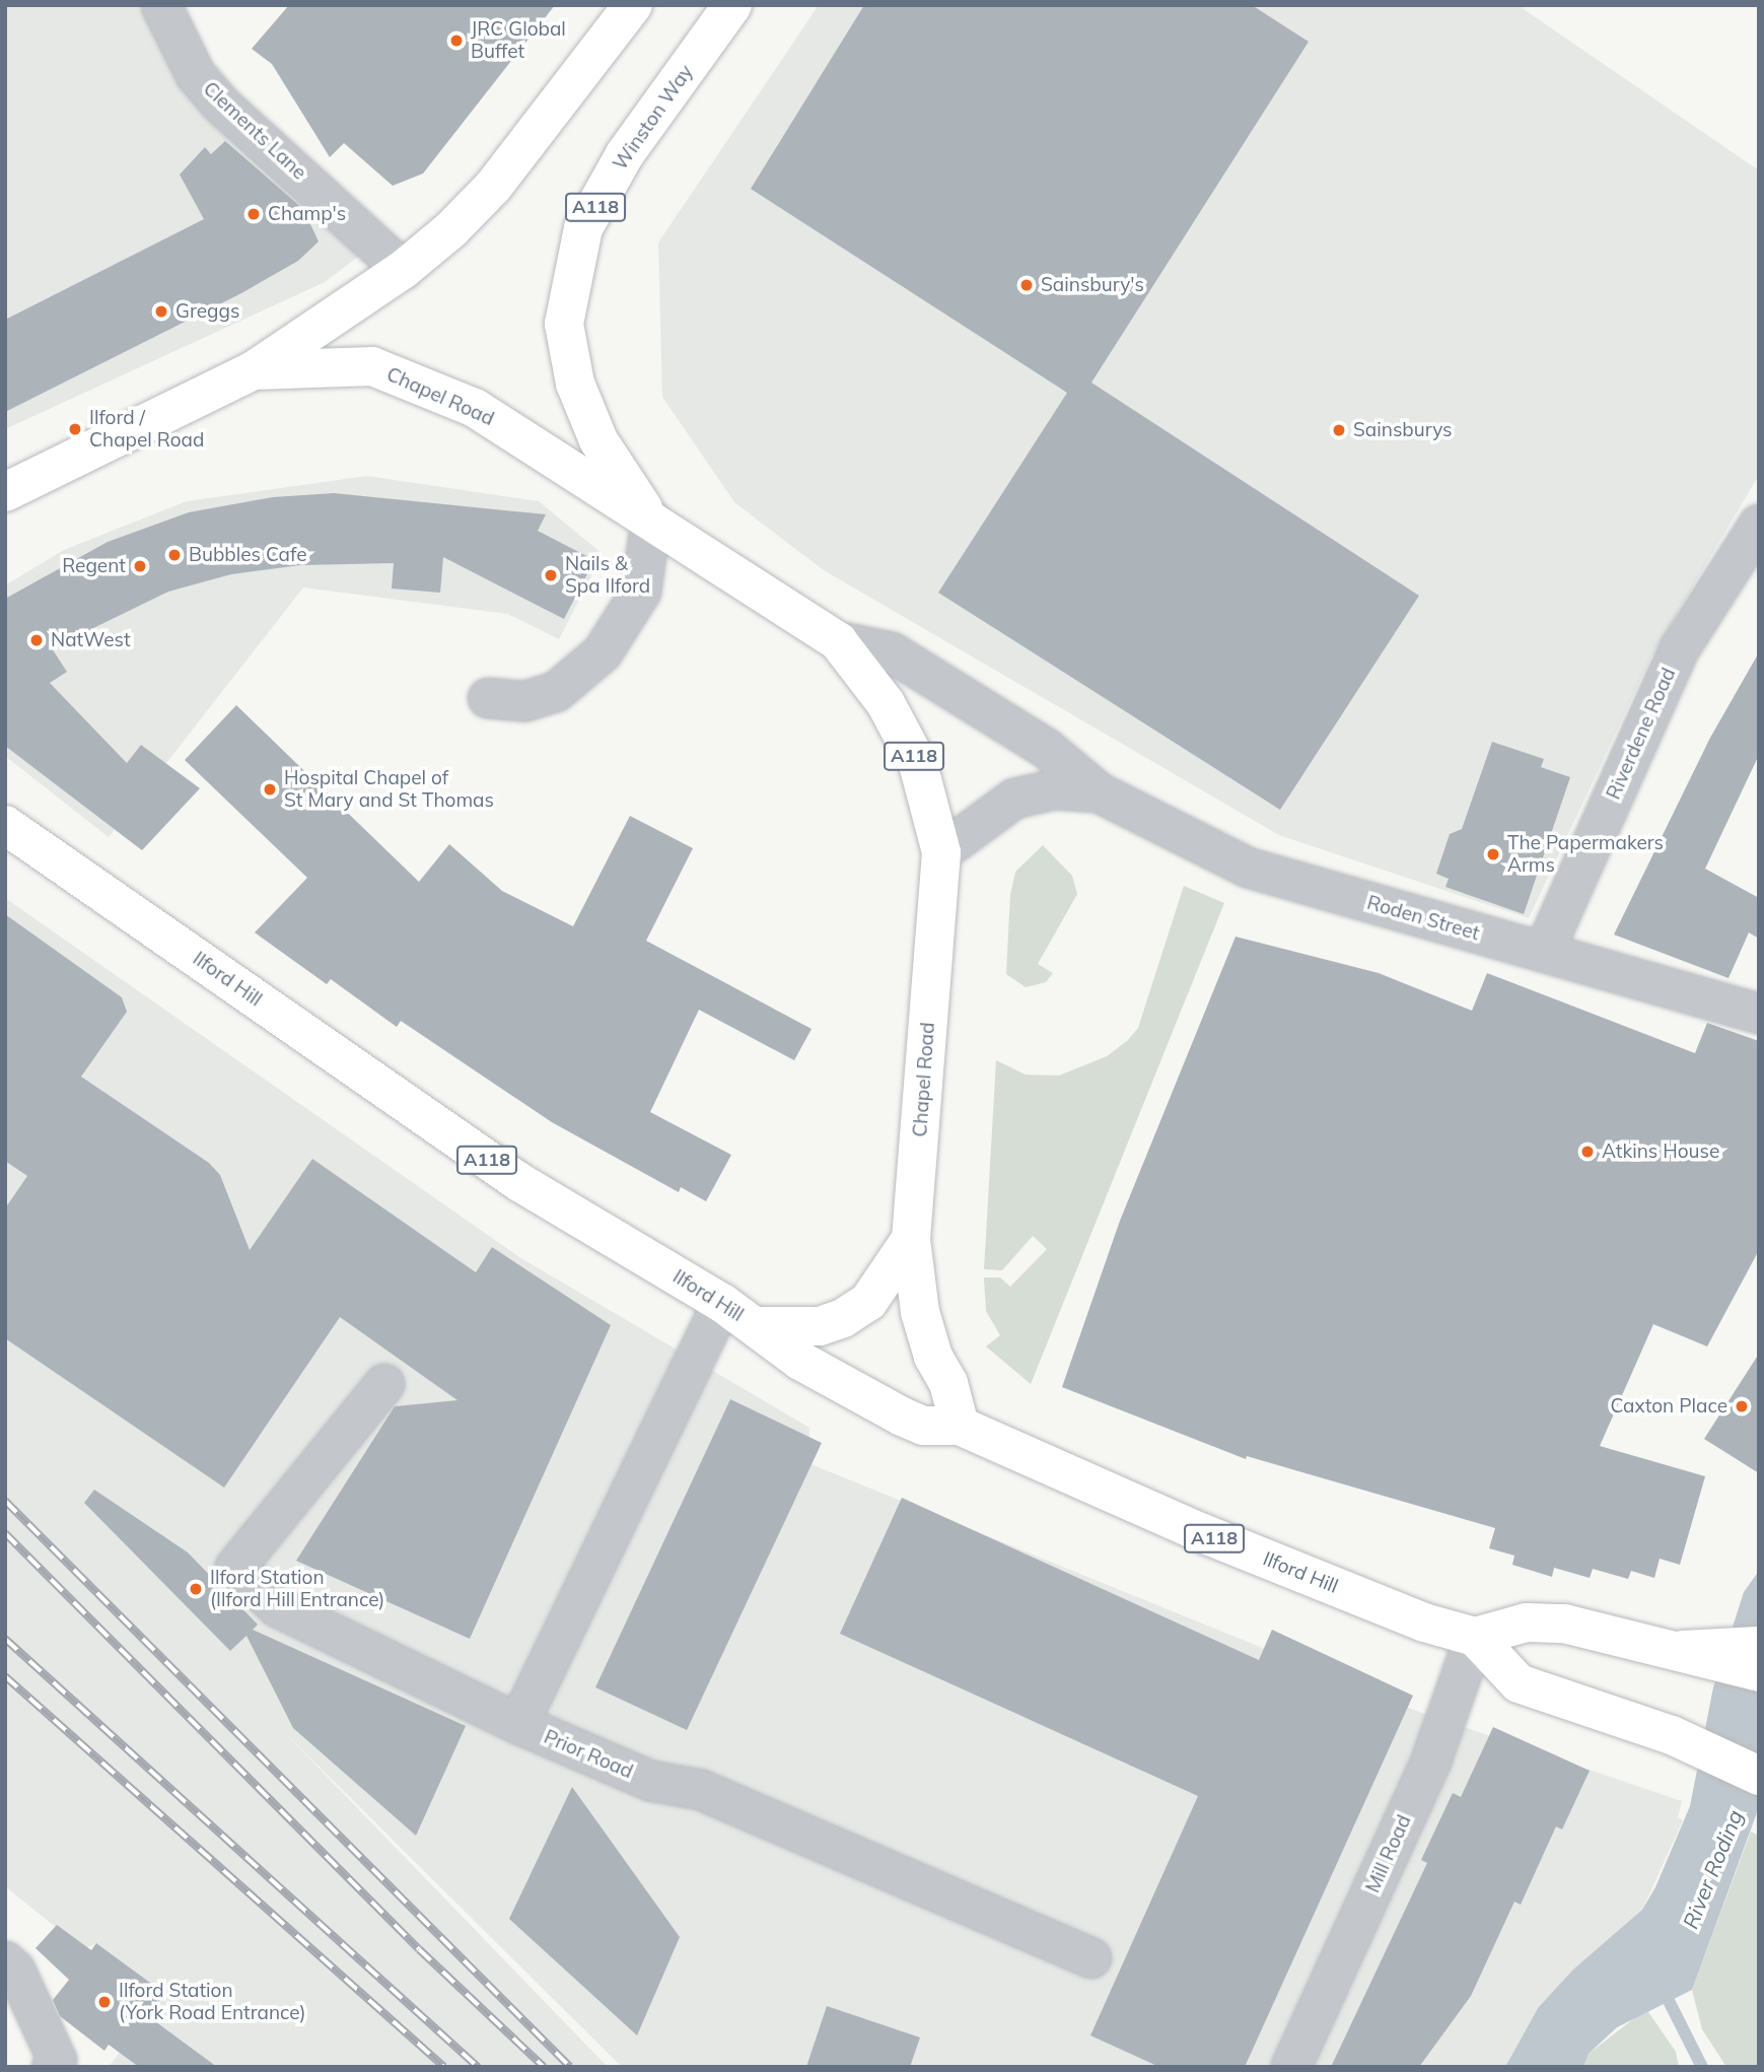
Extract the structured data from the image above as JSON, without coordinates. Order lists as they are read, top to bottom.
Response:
{
  "streets": {
    "main road": [
      "Winston Way",
      "A118",
      "Chapel Road",
      "Ilford Hill"
    ],
    "street": [
      "Clements Lane",
      "Riverdene Road",
      "Roden Street",
      "Prior Road",
      "Mill Road"
    ]
  },
  "crossings": [
    ["Winston Way", "A118"],
    ["Winston Way", "Chapel Road"],
    ["Clements Lane", "A118"],
    ["A118", "Chapel Road"],
    ["A118", "Roden Street"],
    ["Chapel Road", "Roden Street"],
    ["Chapel Road", "Ilford Hill"],
    ["Riverdene Road", "Roden Street"],
    ["Ilford Hill", "Prior Road"],
    ["Ilford Hill", "Mill Road"]
  ],
  "water": ["River Roding"],
  "places": [
    "JRC Global Buffet",
    "Champ's",
    "Sainsbury's",
    "Greggs",
    "Ilford / Chapel Road",
    "Sainsburys",
    "Bubbles Cafe",
    "Regent",
    "Nails & Spa Ilford",
    "NatWest",
    "Hospital Chapel of St Mary and St Thomas",
    "The Papermakers Arms",
    "Atkins House",
    "Caxton Place",
    "Ilford Station (Ilford Hill Entrance)",
    "Ilford Station (York Road Entrance)"
  ]
}
